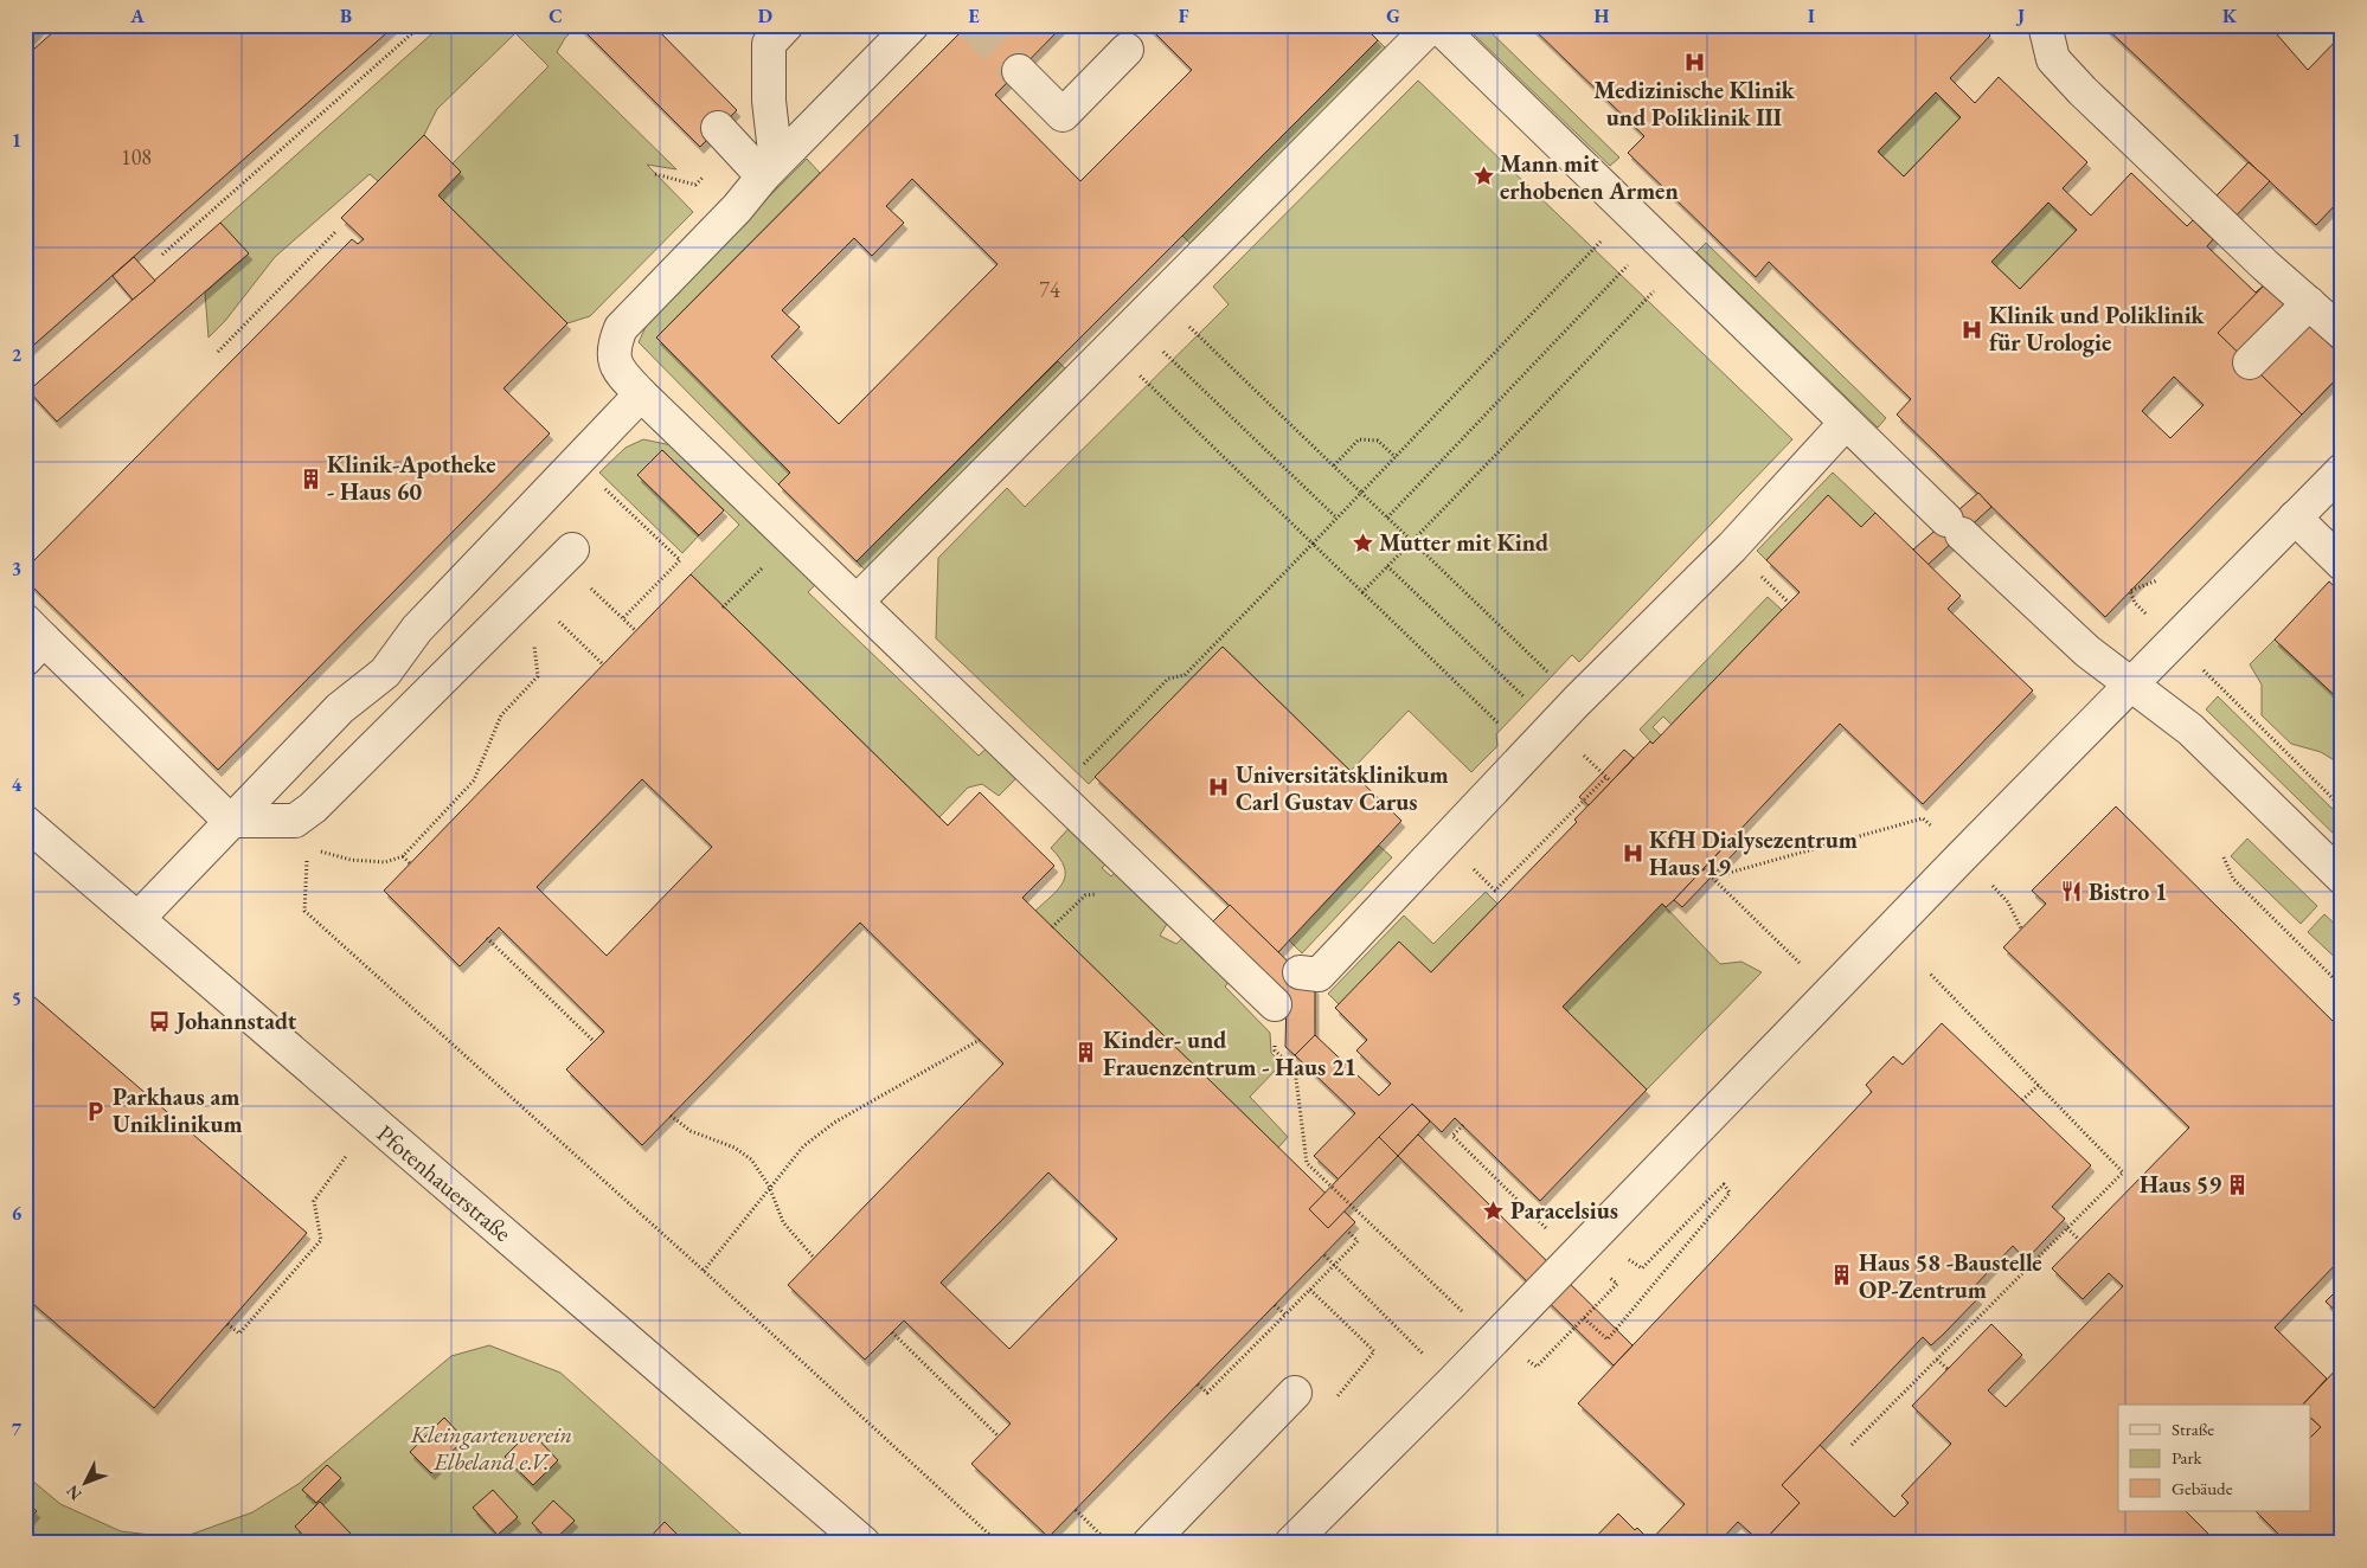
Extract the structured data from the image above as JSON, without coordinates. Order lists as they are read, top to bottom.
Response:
{
  "streets": {
    "street": ["Pfotenhauerstraße"]
  },
  "parks": ["Kleingartenverein Elbeland e.V."],
  "places": {
    "hospital": [
      "Medizinische Klinik und Poliklinik III",
      "Klinik und Poliklinik für Urologie",
      "Universitätsklinikum Carl Gustav Carus",
      "KfH Dialysezentrum Haus 19"
    ],
    "place": ["Mann mit erhobenen Armen", "Mutter mit Kind", "Paracelsius"],
    "building": [
      "Klinik-Apotheke - Haus 60",
      "Kinder- und Frauenzentrum - Haus 21",
      "Haus 59",
      "Haus 58 -Baustelle OP-Zentrum"
    ],
    "restaurant": ["Bistro 1"],
    "bus stop": ["Johannstadt"],
    "parking": ["Parkhaus am Uniklinikum"]
  },
  "house_numbers": ["108", "74"],
  "legend": ["Straße", "Park", "Gebäude"],
  "north": "bottom left",
  "grid": {
    "columns": [
      "A",
      "B",
      "C",
      "D",
      "E",
      "F",
      "G",
      "H",
      "I",
      "J",
      "K"
    ],
    "rows": [
      "1",
      "2",
      "3",
      "4",
      "5",
      "6",
      "7"
    ]
  }
}
